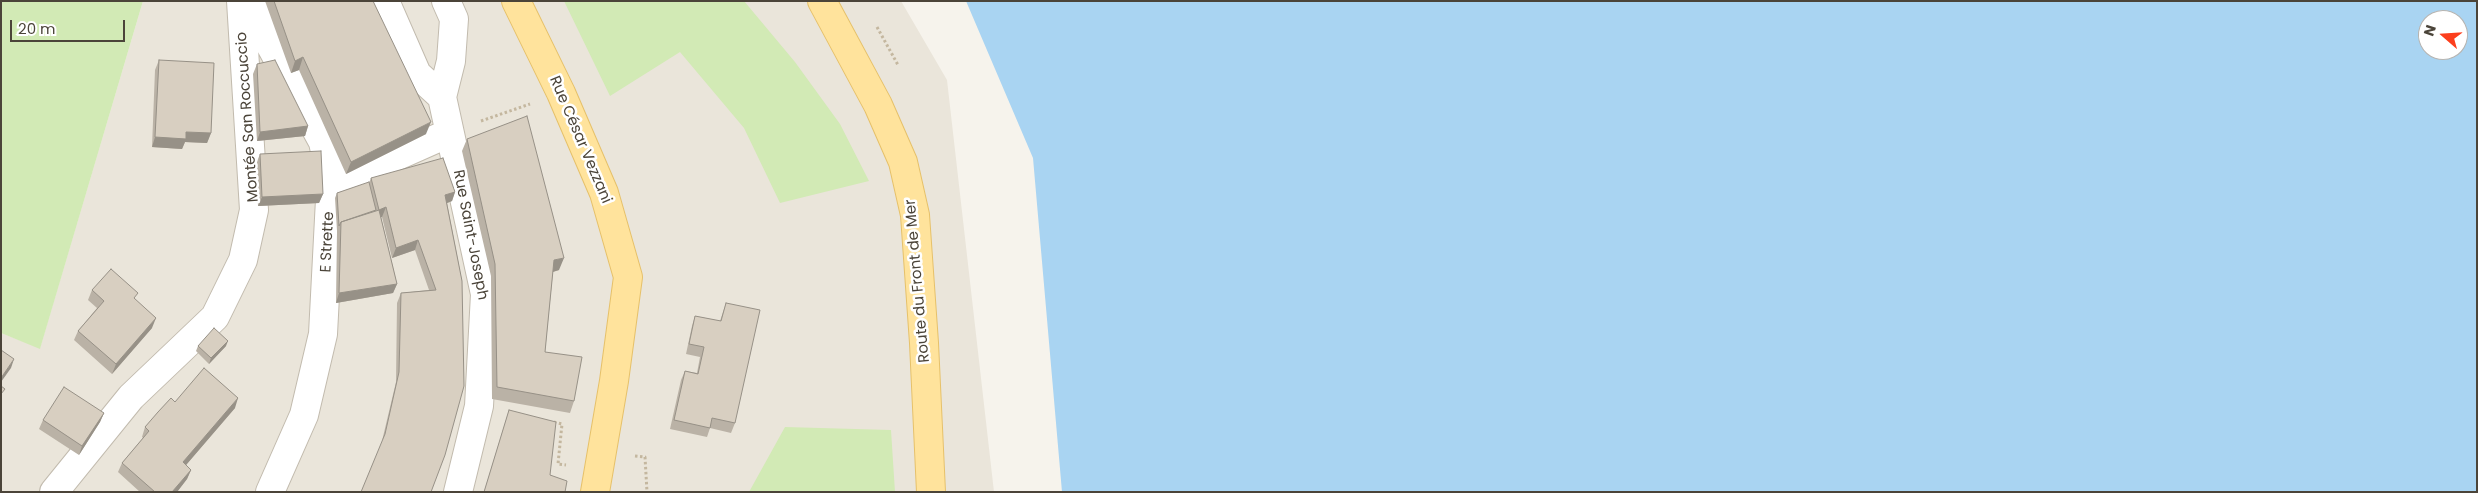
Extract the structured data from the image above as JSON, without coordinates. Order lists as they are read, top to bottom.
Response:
{
  "streets": {
    "main road": ["Rue César Vezzani", "Route du Front de Mer"],
    "lane": ["Montée San Roccuccio", "Rue Saint-Joseph", "E Strette"]
  },
  "scale_bar": "20 m",
  "north": "left"
}
